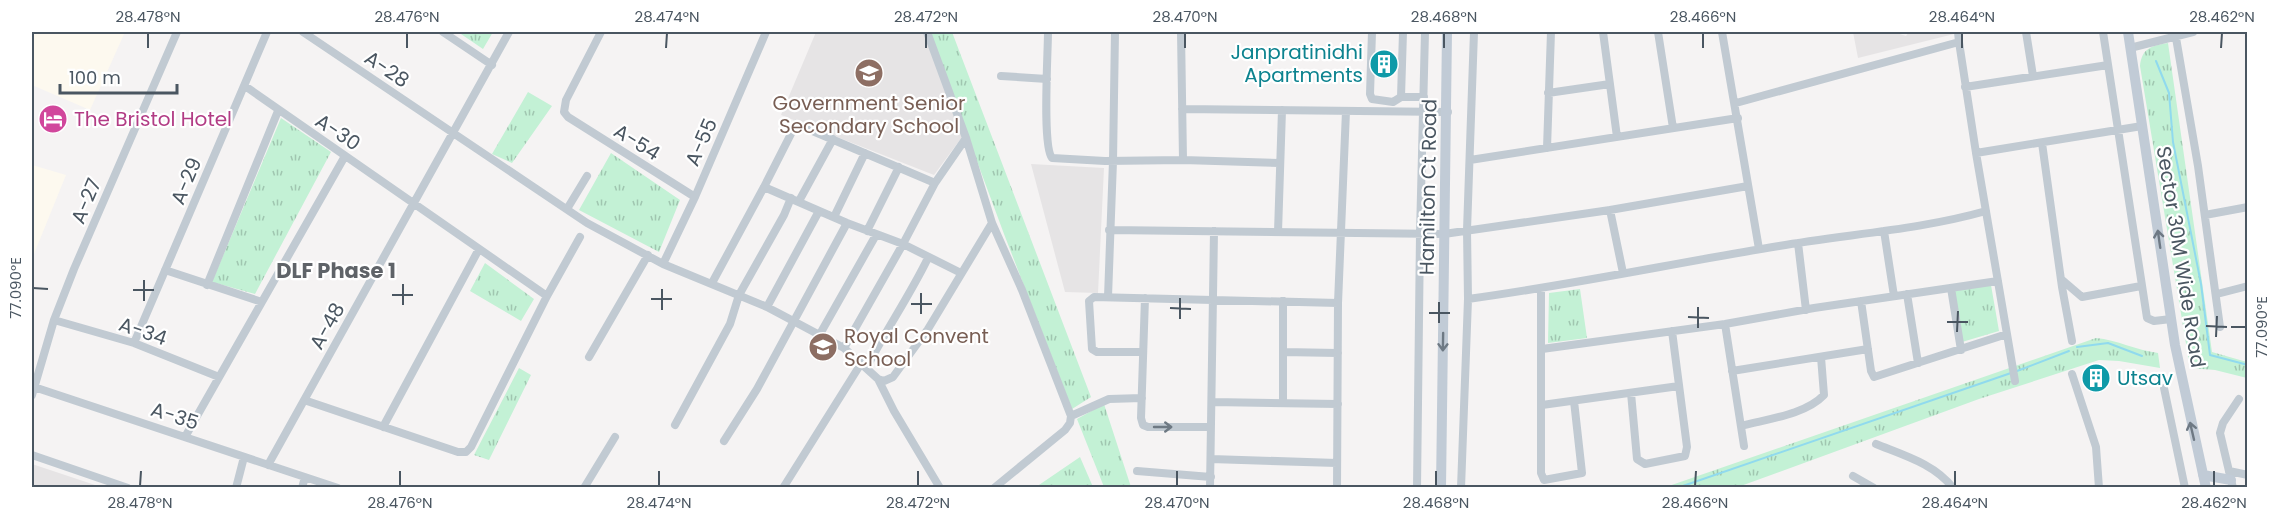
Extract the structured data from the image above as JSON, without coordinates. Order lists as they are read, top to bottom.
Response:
{
  "streets": {
    "main road": ["Hamilton Ct Road", "Sector 30M Wide Road"],
    "street": [
      "A-28",
      "A-30",
      "A-54",
      "A-55",
      "A-29",
      "A-27",
      "A-48",
      "A-34",
      "A-35"
    ]
  },
  "crossings": [
    ["A-28", "A-55"],
    ["A-28", "A-48"],
    ["A-30", "A-29"],
    ["A-30", "A-48"],
    ["A-54", "A-55"],
    ["A-29", "A-34"],
    ["A-27", "A-34"],
    ["A-27", "A-35"],
    ["A-48", "A-35"]
  ],
  "one_way": ["Hamilton Ct Road", "Sector 30M Wide Road"],
  "districts": ["DLF Phase 1"],
  "places": {
    "building": ["Janpratinidhi Apartments", "Utsav"],
    "school or university": ["Government Senior Secondary School", "Royal Convent School"],
    "hotel": ["The Bristol Hotel"]
  },
  "scale_bar": "100 m",
  "coordinates": [
    "28.478°N",
    "28.476°N",
    "28.474°N",
    "28.472°N",
    "28.470°N",
    "28.468°N",
    "28.466°N",
    "28.464°N",
    "28.462°N",
    "77.090°E"
  ]
}
